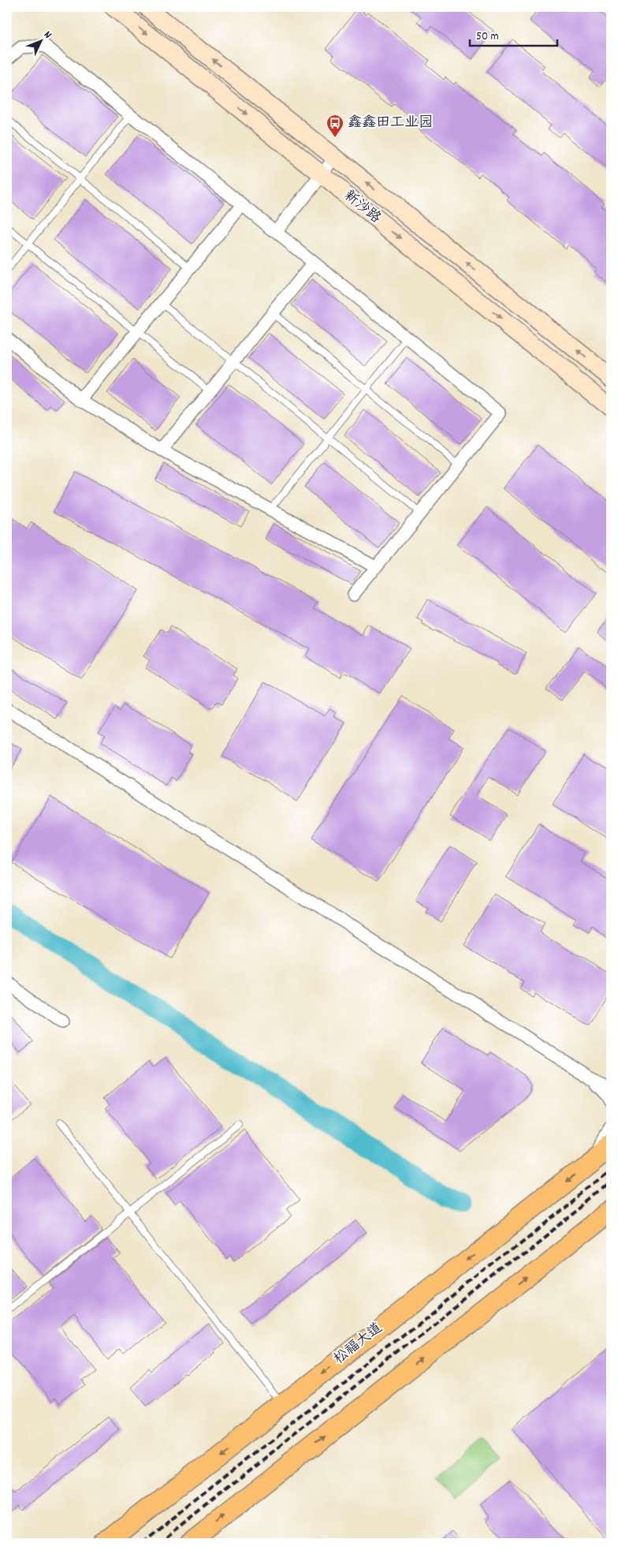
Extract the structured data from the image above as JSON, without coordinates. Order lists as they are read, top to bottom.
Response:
{
  "streets": {
    "main road": ["新沙路", "松福大道"]
  },
  "places": {
    "bus stop": ["鑫鑫田工业园"]
  },
  "scale_bar": "50 m",
  "north": "top right"
}
